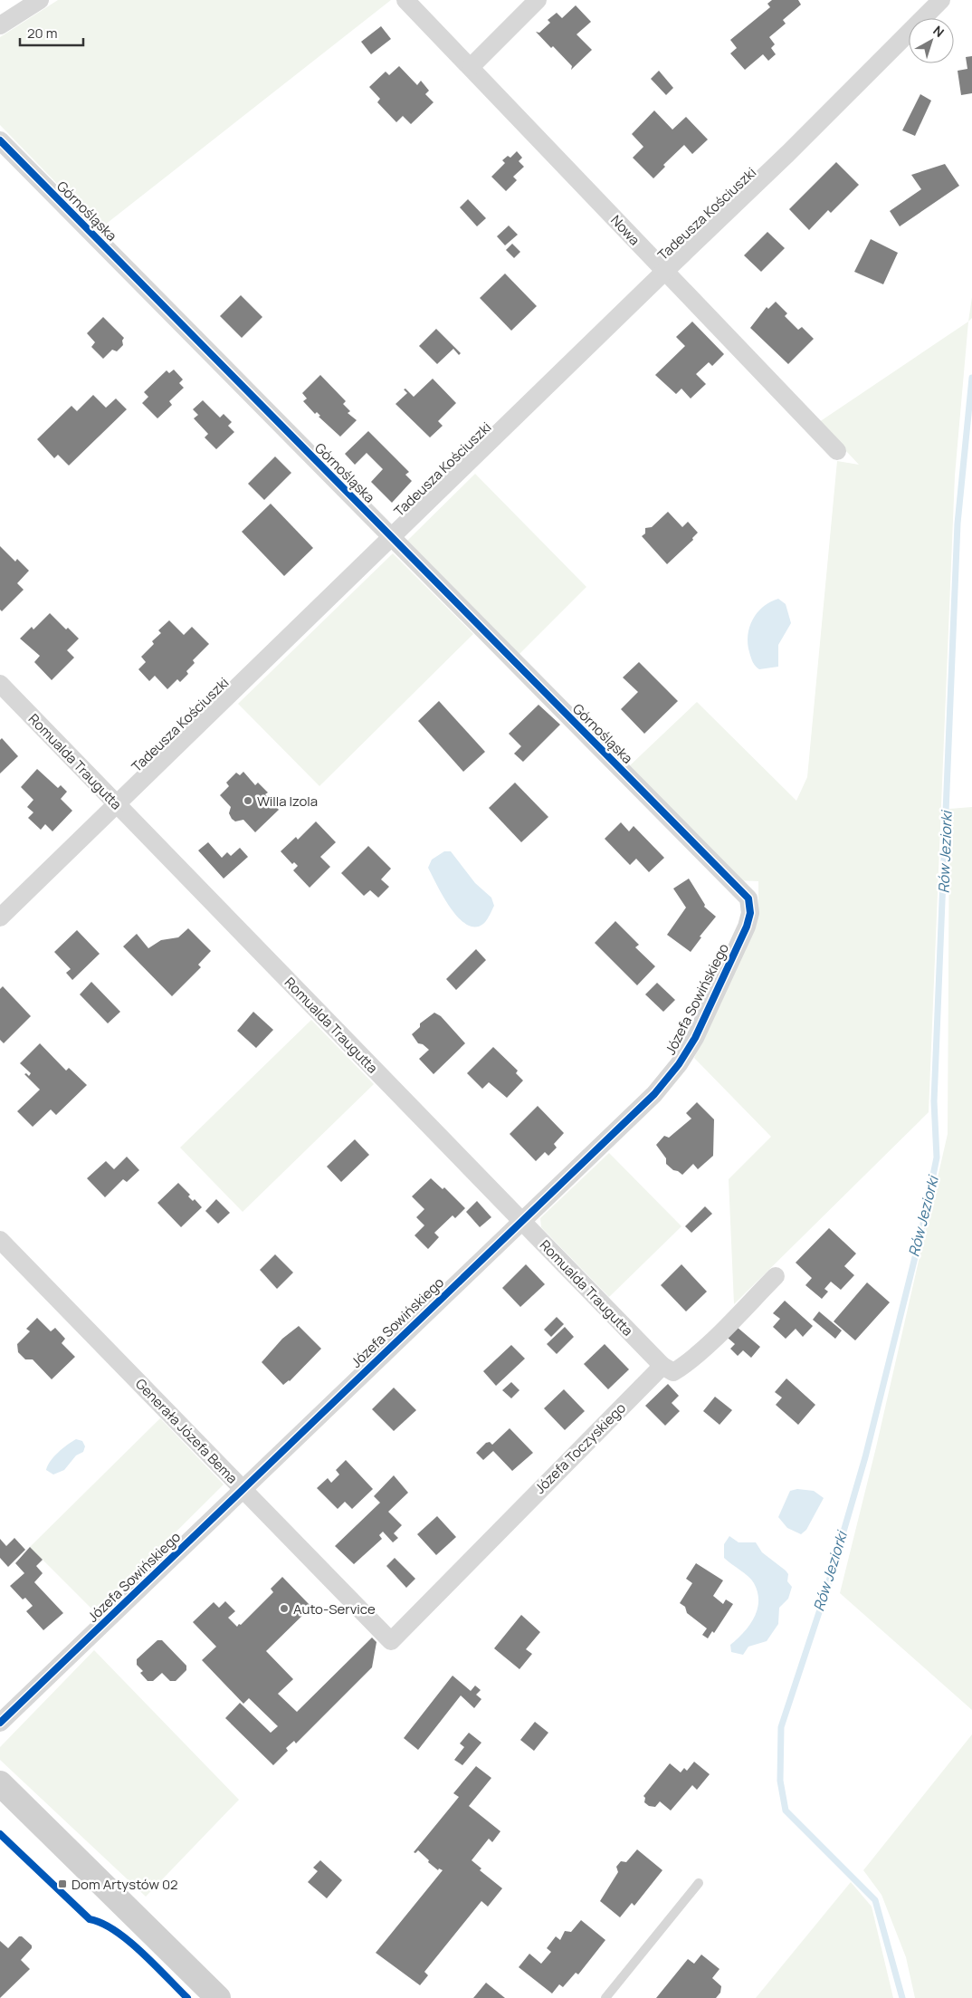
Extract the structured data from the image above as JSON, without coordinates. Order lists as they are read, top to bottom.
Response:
{
  "streets": {
    "street": [
      "Górnośląska",
      "Tadeusza Kościuszki",
      "Nowa",
      "Romualda Traugutta",
      "Józefa Sowińskiego",
      "Generała Józefa Bema",
      "Józefa Toczyskiego"
    ]
  },
  "crossings": [
    ["Górnośląska", "Tadeusza Kościuszki"],
    ["Górnośląska", "Józefa Sowińskiego"],
    ["Tadeusza Kościuszki", "Nowa"],
    ["Tadeusza Kościuszki", "Romualda Traugutta"],
    ["Romualda Traugutta", "Józefa Sowińskiego"],
    ["Romualda Traugutta", "Józefa Toczyskiego"],
    ["Józefa Sowińskiego", "Generała Józefa Bema"],
    ["Generała Józefa Bema", "Józefa Toczyskiego"]
  ],
  "water": ["Rów Jeziorki"],
  "places": {
    "other": ["Willa Izola", "Auto-Service"],
    "transit": ["Dom Artystów 02"]
  },
  "scale_bar": "20 m",
  "north": "top right"
}
